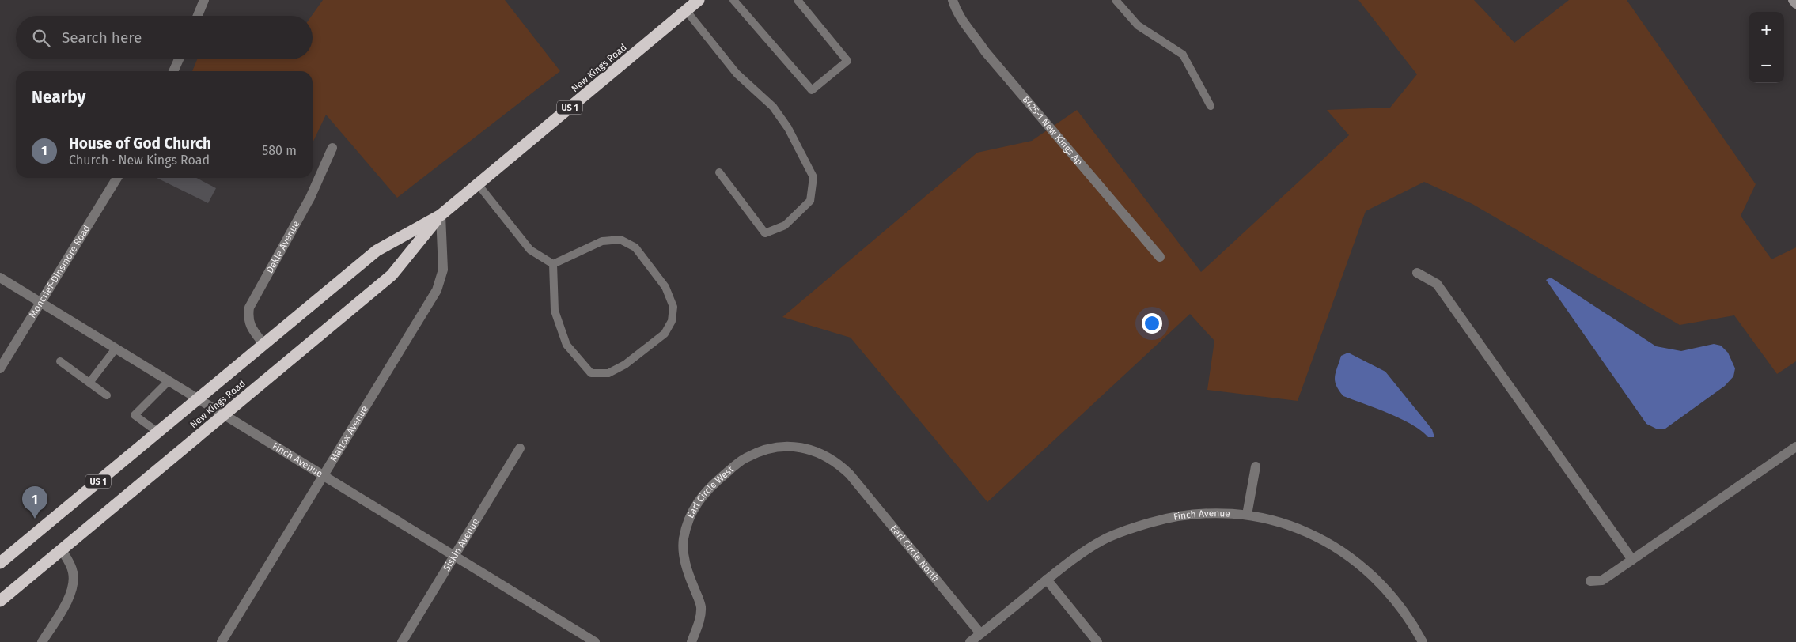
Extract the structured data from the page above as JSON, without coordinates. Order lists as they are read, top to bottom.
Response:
{
  "streets": {
    "highway": ["New Kings Road", "US 1"],
    "street": [
      "8425-1 New Kings Ap",
      "Dekle Avenue",
      "Moncrief-Dinsmore Road",
      "Mattox Avenue",
      "Finch Avenue",
      "Earl Circle West",
      "Siskin Avenue",
      "Earl Circle North"
    ]
  },
  "crossings": [
    ["New Kings Road", "Dekle Avenue"],
    ["New Kings Road", "Mattox Avenue"],
    ["New Kings Road", "Finch Avenue"],
    ["Moncrief-Dinsmore Road", "Finch Avenue"],
    ["Mattox Avenue", "Finch Avenue"],
    ["Finch Avenue", "Siskin Avenue"],
    ["Finch Avenue", "Earl Circle North"],
    ["Earl Circle West", "Earl Circle North"]
  ],
  "page": {
    "map_buttons": ["+", "−"],
    "search": "Search here",
    "heading": "Nearby",
    "list": [
      {
        "mark": "1",
        "name": "House of God Church",
        "note": "Church · New Kings Road",
        "value": "580 m"
      }
    ],
    "pins": "1"
  }
}
